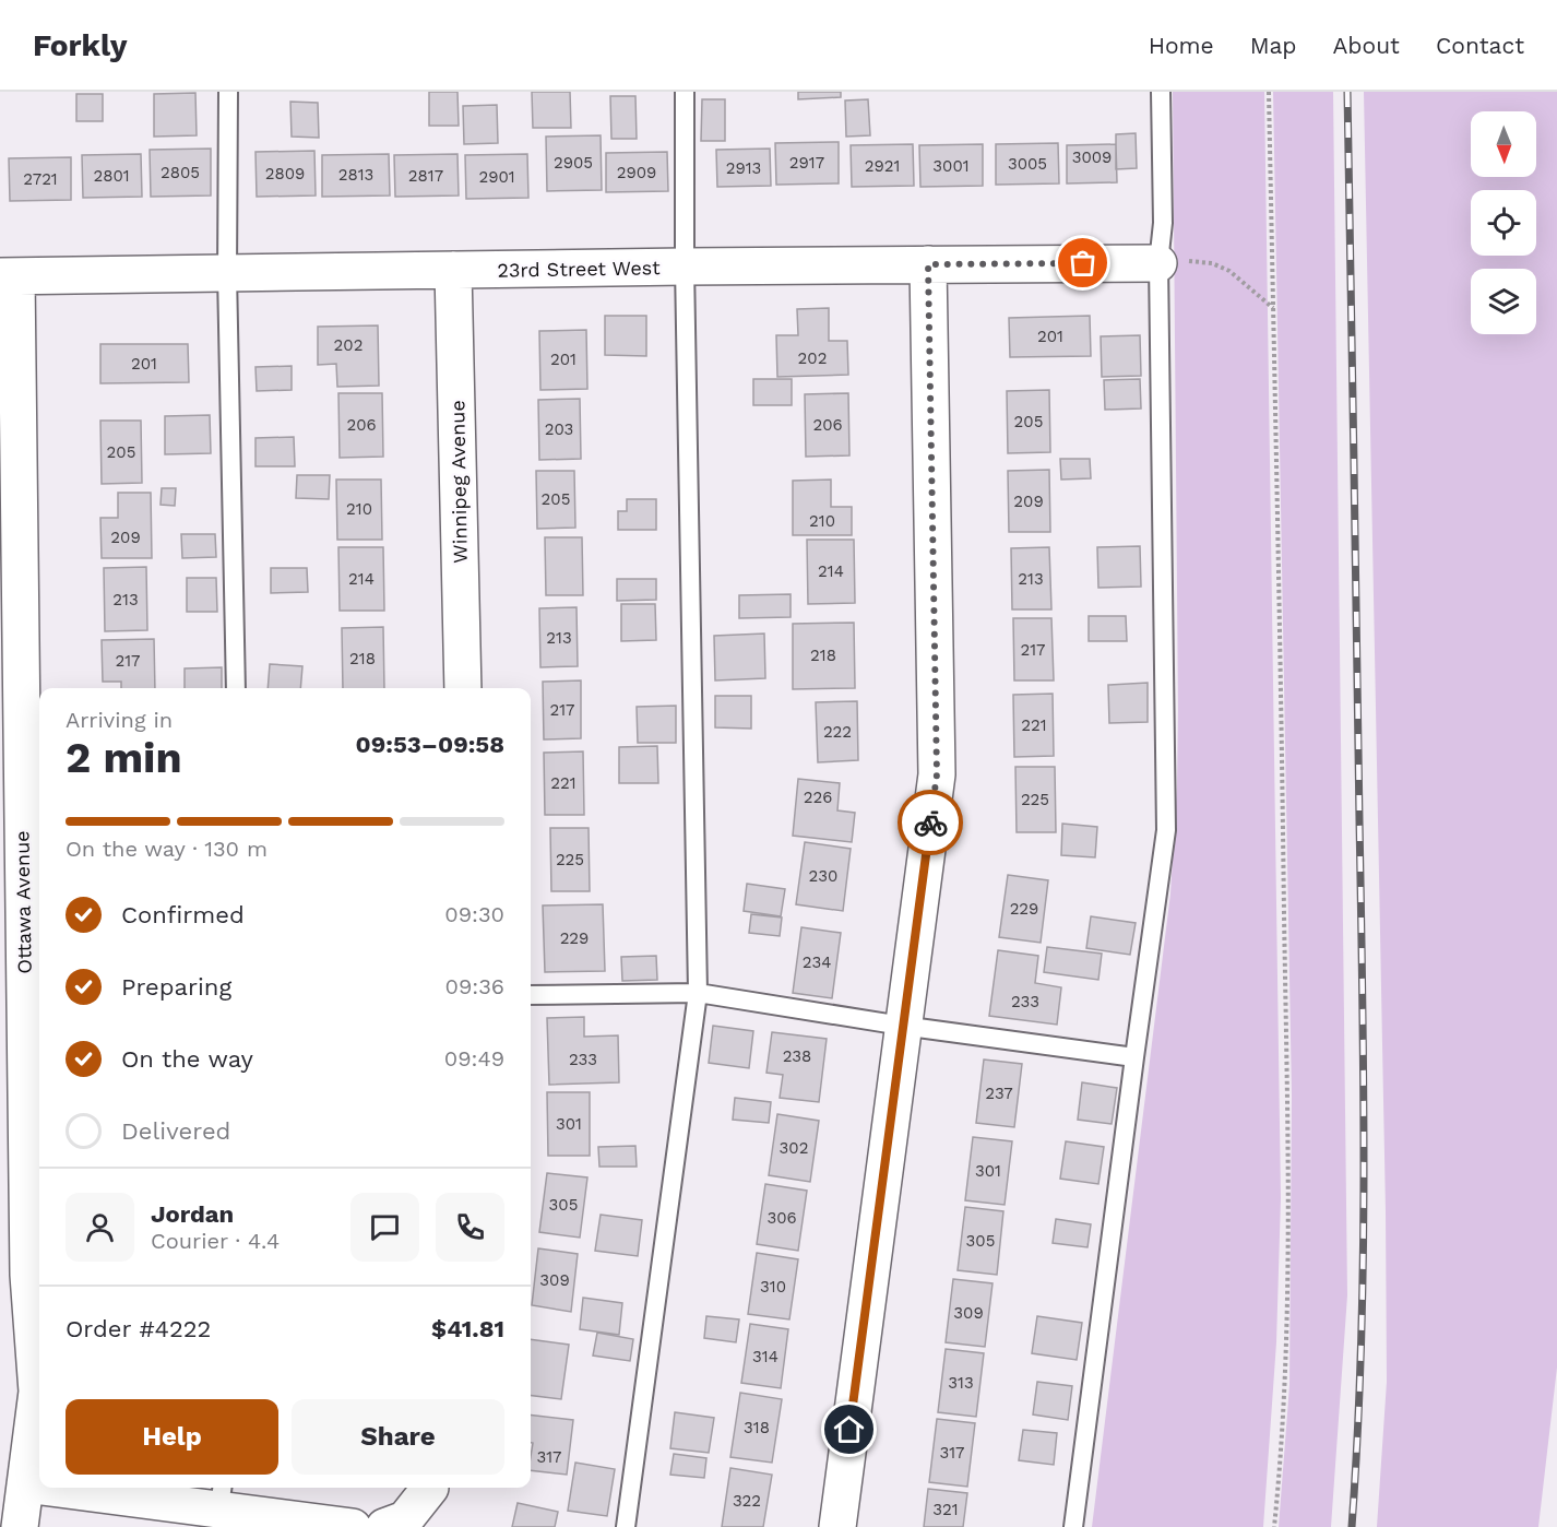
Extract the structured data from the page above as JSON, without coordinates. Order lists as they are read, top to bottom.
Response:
{
  "streets": {
    "street": ["23rd Street West", "Winnipeg Avenue", "Ottawa Avenue"]
  },
  "crossings": [
    ["23rd Street West", "Winnipeg Avenue"],
    ["23rd Street West", "Ottawa Avenue"]
  ],
  "house_numbers": [
    "3009",
    "2905",
    "2917",
    "3005",
    "2921",
    "3001",
    "2913",
    "2805",
    "2909",
    "2809",
    "2813",
    "2801",
    "2817",
    "2901",
    "2721",
    "201",
    "202",
    "202",
    "201",
    "201",
    "205",
    "206",
    "206",
    "203",
    "205",
    "205",
    "209",
    "210",
    "210",
    "209",
    "214",
    "214",
    "213",
    "213",
    "213",
    "217",
    "218",
    "218",
    "217",
    "217",
    "221",
    "222",
    "221",
    "226",
    "225",
    "225",
    "230",
    "229",
    "229",
    "234",
    "233",
    "238",
    "233",
    "237",
    "301",
    "302",
    "301",
    "305",
    "306",
    "305",
    "309",
    "310",
    "309",
    "314",
    "313",
    "318",
    "317",
    "317",
    "322",
    "321"
  ],
  "north": "bottom",
  "page": {
    "header": "Forkly",
    "nav": [
      "Home",
      "Map",
      "About",
      "Contact"
    ],
    "heading": ["2 min", "Arriving in", "09:53–09:58"],
    "panel": [
      "Jordan",
      "Courier · 4.4",
      "Order #4222",
      "$41.81"
    ],
    "bar": "On the way · 130 m",
    "list": [
      ["Confirmed", "09:30"],
      ["Preparing", "09:36"],
      ["On the way", "09:49"],
      "Delivered"
    ],
    "buttons": ["Help", "Share"]
  }
}
